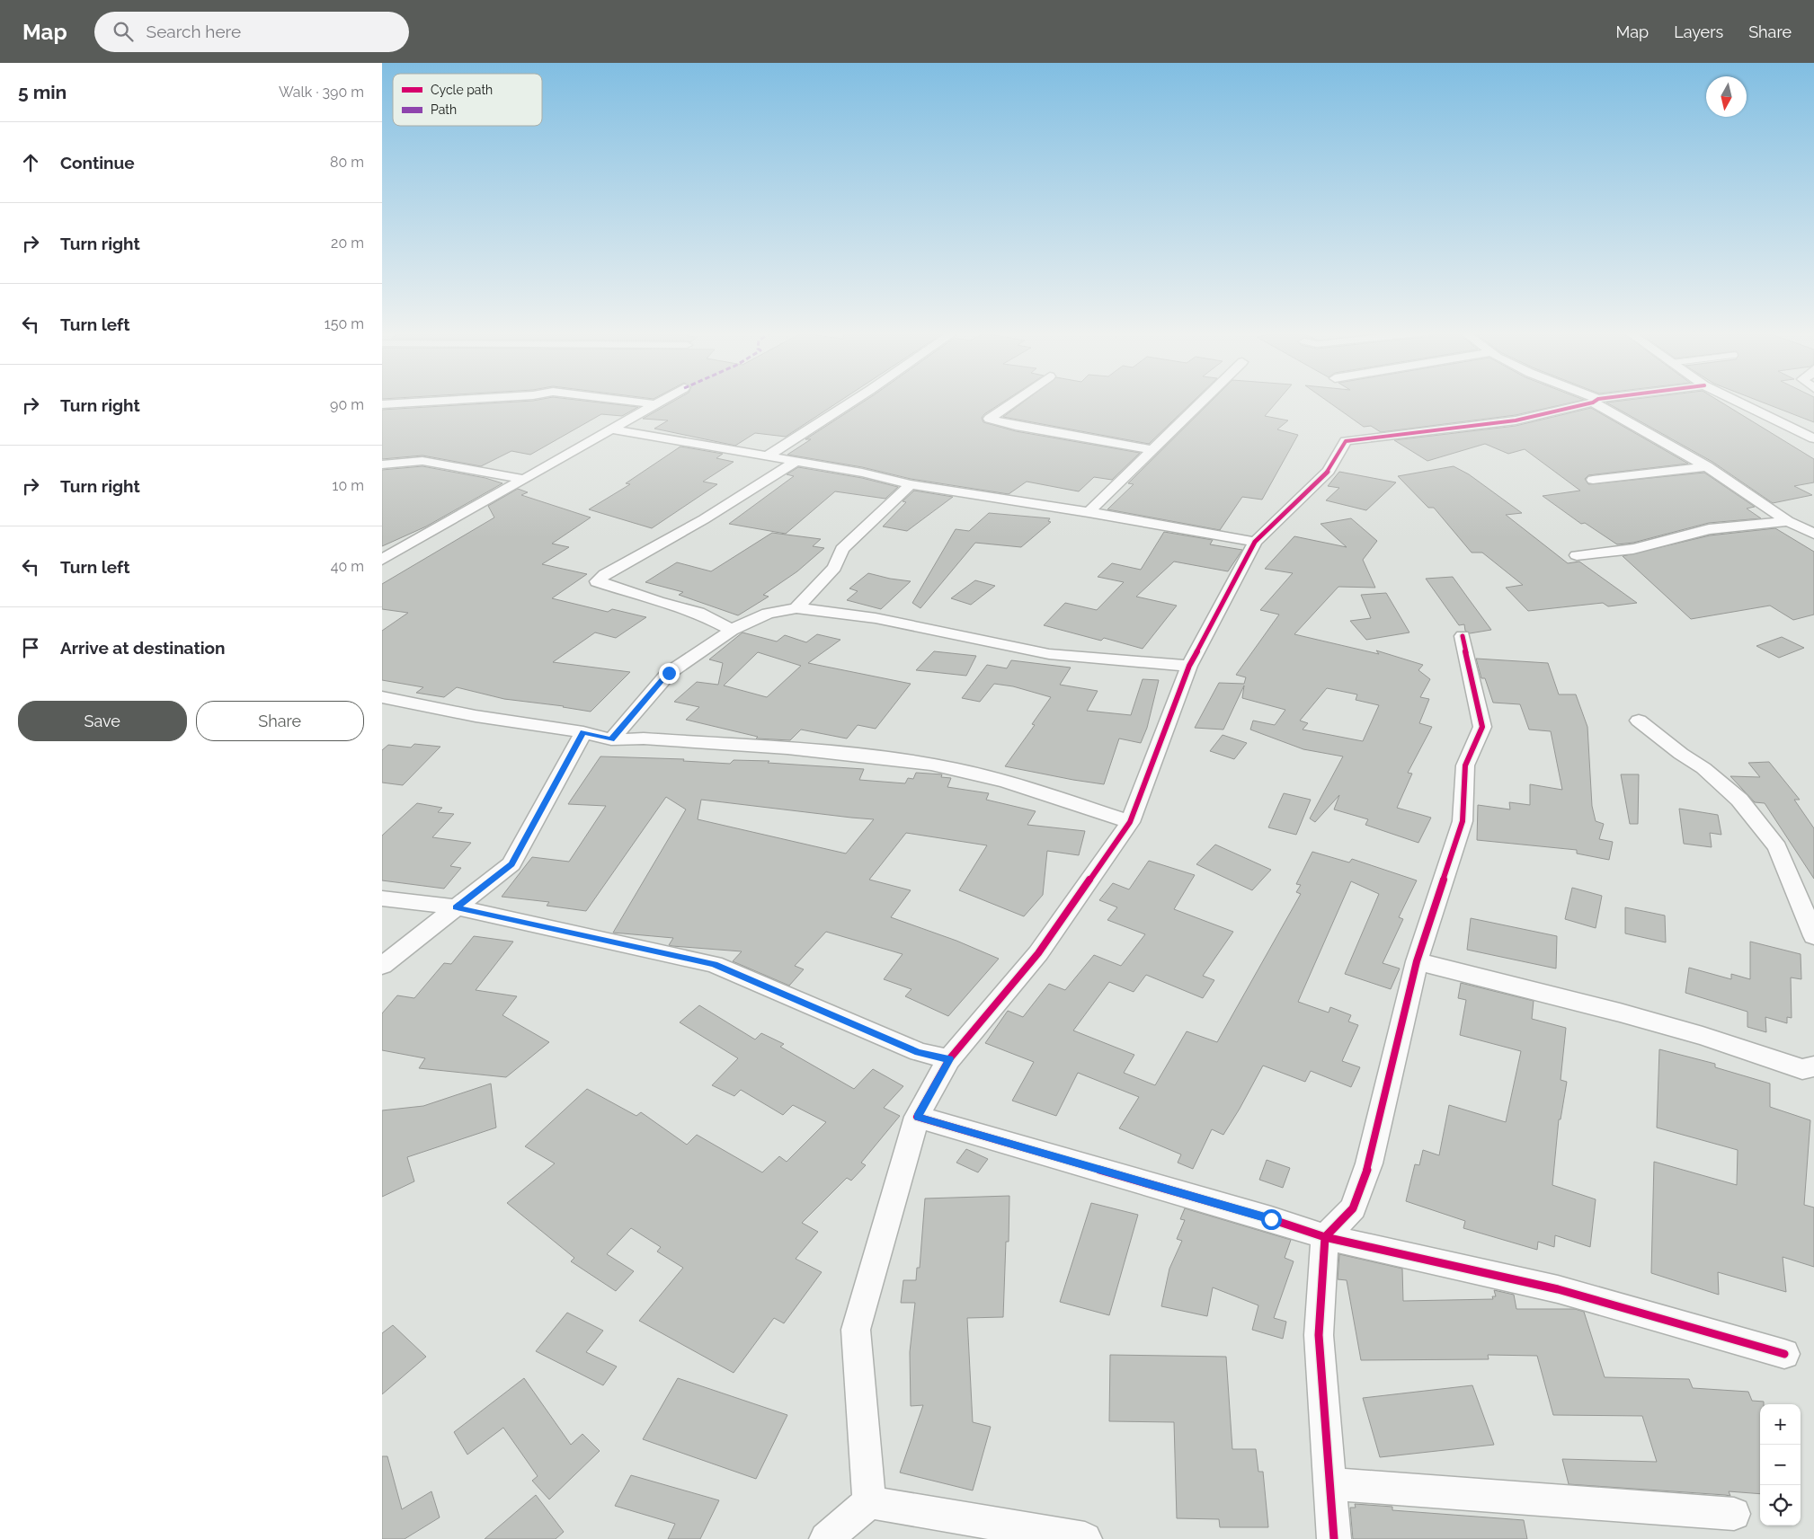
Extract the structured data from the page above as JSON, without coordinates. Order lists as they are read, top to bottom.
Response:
{
  "legend": ["Cycle path", "Path"],
  "north": "bottom",
  "page": {
    "header": "Map",
    "search": "Search here",
    "nav": ["Map", "Layers", "Share"],
    "heading": ["5 min", "Walk · 390 m"],
    "list": [
      ["Continue", "80 m"],
      ["Turn right", "20 m"],
      ["Turn left", "150 m"],
      ["Turn right", "90 m"],
      ["Turn right", "10 m"],
      ["Turn left", "40 m"],
      "Arrive at destination"
    ],
    "buttons": ["Save", "Share"],
    "map_buttons": ["+", "−"]
  }
}
